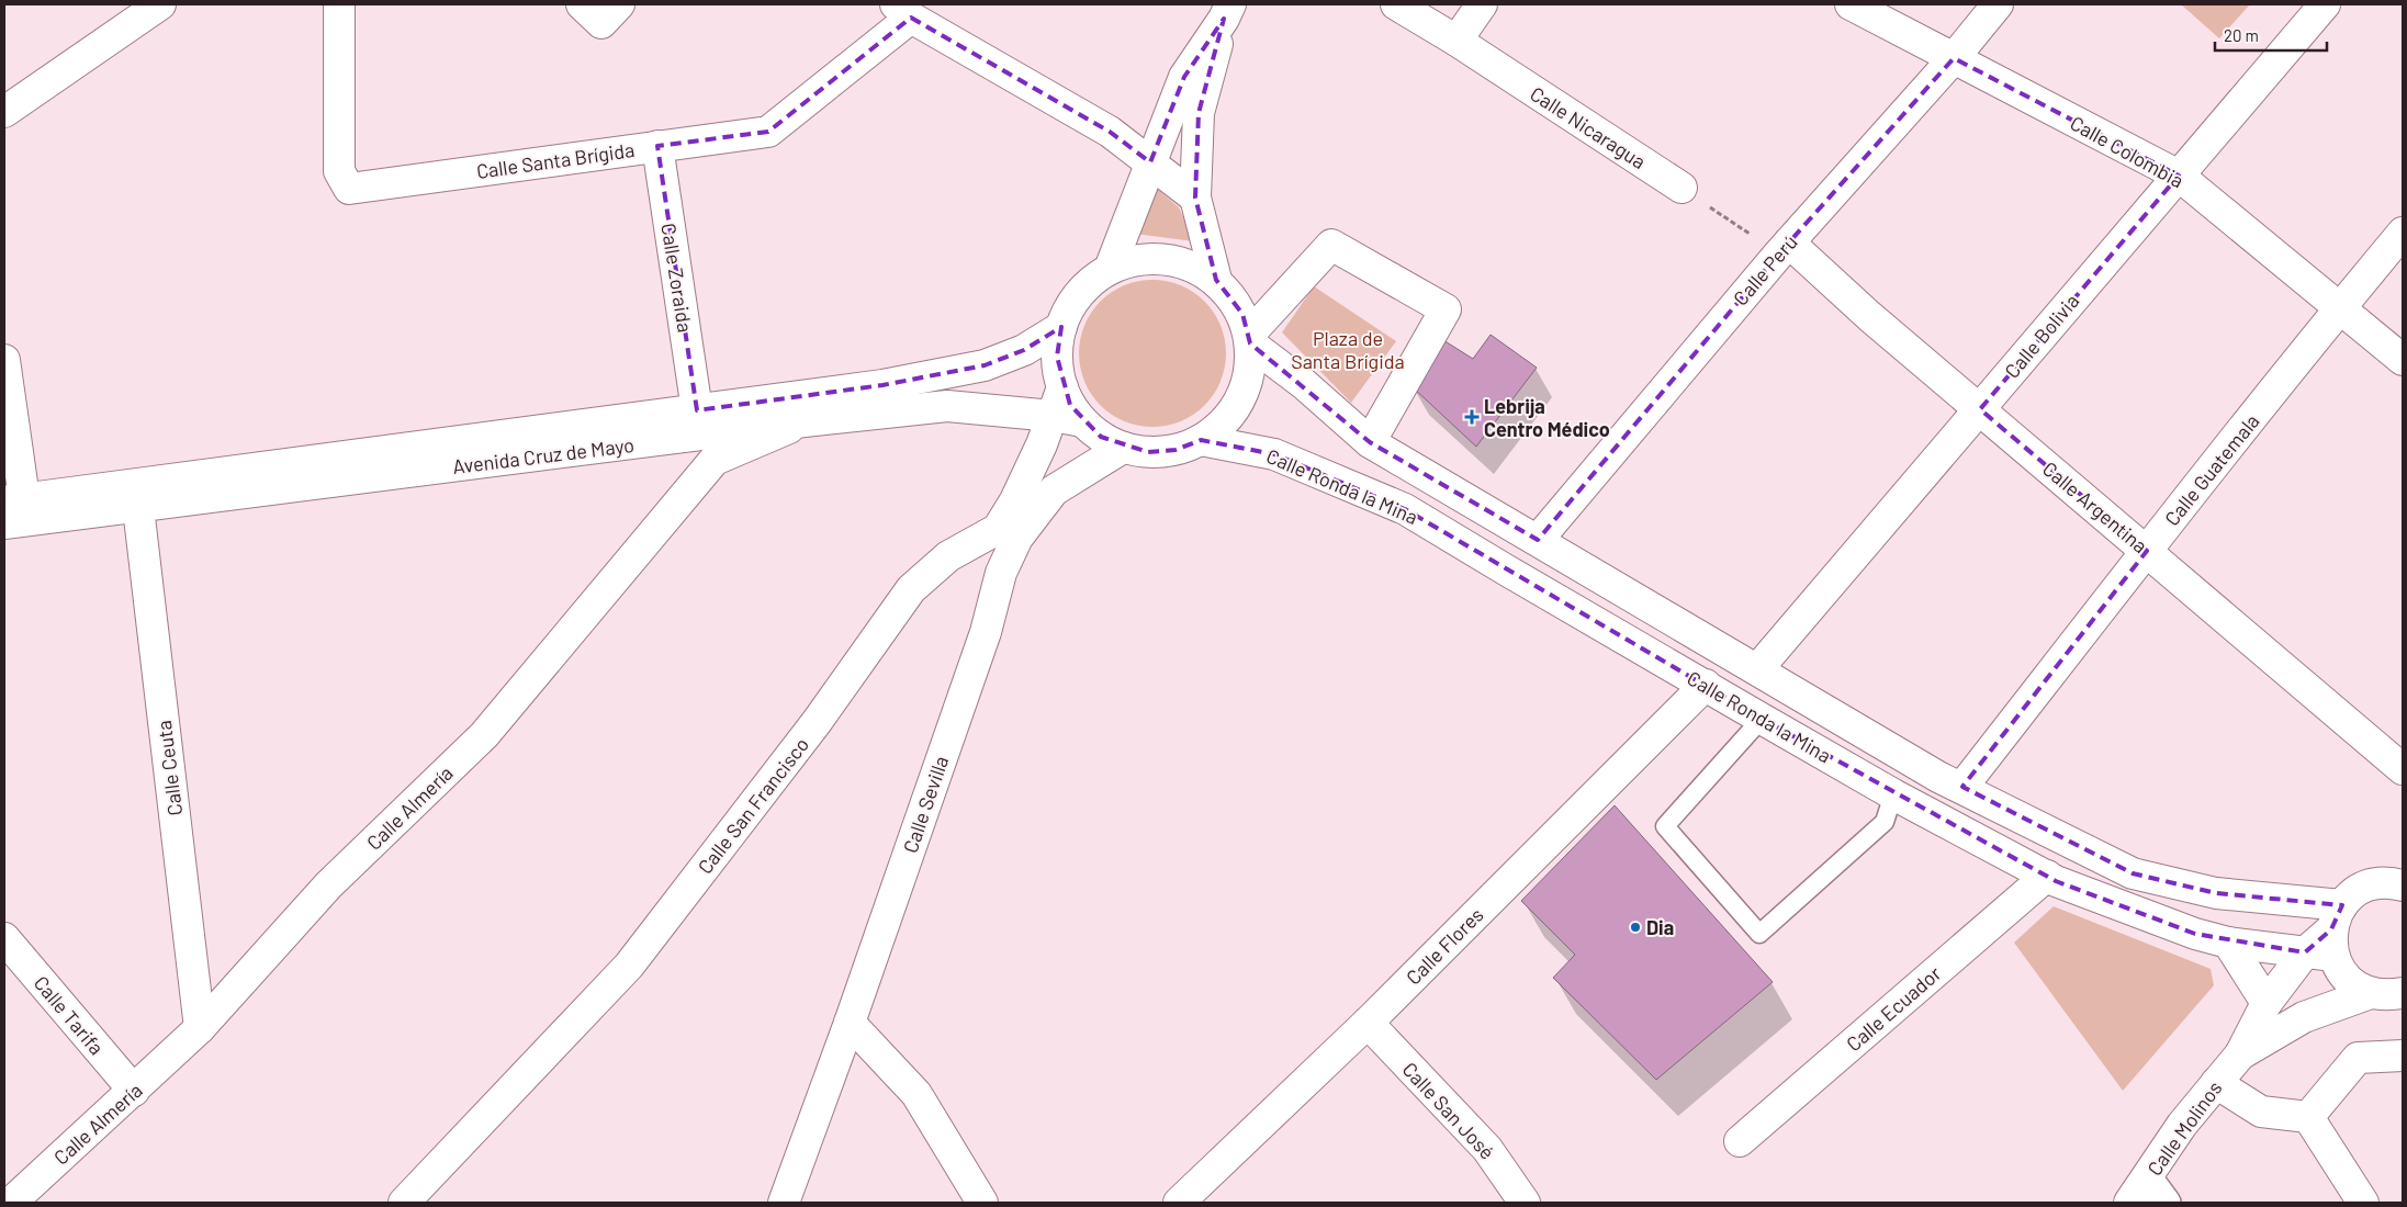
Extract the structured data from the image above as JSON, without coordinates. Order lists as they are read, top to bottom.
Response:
{
  "streets": {
    "street": [
      "Calle Nicaragua",
      "Calle Colombia",
      "Calle Santa Brígida",
      "Calle Perú",
      "Calle Zoraida",
      "Calle Bolivia",
      "Avenida Cruz de Mayo",
      "Calle Guatemala",
      "Calle Ronda la Mina",
      "Calle Argentina",
      "Calle Ceuta",
      "Calle Sevilla",
      "Calle San Francisco",
      "Calle Almería",
      "Calle Flores",
      "Calle Ecuador",
      "Calle Tarifa",
      "Calle San José",
      "Calle Molinos"
    ]
  },
  "crossings": [
    ["Calle Colombia", "Calle Perú"],
    ["Calle Colombia", "Calle Bolivia"],
    ["Calle Colombia", "Calle Guatemala"],
    ["Calle Santa Brígida", "Calle Zoraida"],
    ["Calle Perú", "Calle Ronda la Mina"],
    ["Calle Perú", "Calle Argentina"],
    ["Calle Zoraida", "Avenida Cruz de Mayo"],
    ["Calle Bolivia", "Calle Ronda la Mina"],
    ["Calle Bolivia", "Calle Argentina"],
    ["Avenida Cruz de Mayo", "Calle Ronda la Mina"],
    ["Avenida Cruz de Mayo", "Calle Ceuta"],
    ["Avenida Cruz de Mayo", "Calle Sevilla"],
    ["Avenida Cruz de Mayo", "Calle San Francisco"],
    ["Avenida Cruz de Mayo", "Calle Almería"],
    ["Calle Guatemala", "Calle Ronda la Mina"],
    ["Calle Guatemala", "Calle Argentina"],
    ["Calle Ronda la Mina", "Calle Sevilla"],
    ["Calle Ronda la Mina", "Calle San Francisco"],
    ["Calle Ronda la Mina", "Calle Flores"],
    ["Calle Ronda la Mina", "Calle Ecuador"],
    ["Calle Ronda la Mina", "Calle Molinos"],
    ["Calle Ceuta", "Calle Almería"],
    ["Calle Sevilla", "Calle San Francisco"],
    ["Calle Almería", "Calle Tarifa"],
    ["Calle Flores", "Calle San José"]
  ],
  "parks": ["Plaza de Santa Brígida"],
  "places": {
    "health": ["Lebrija Centro Médico"],
    "other": ["Dia"]
  },
  "scale_bar": "20 m"
}
